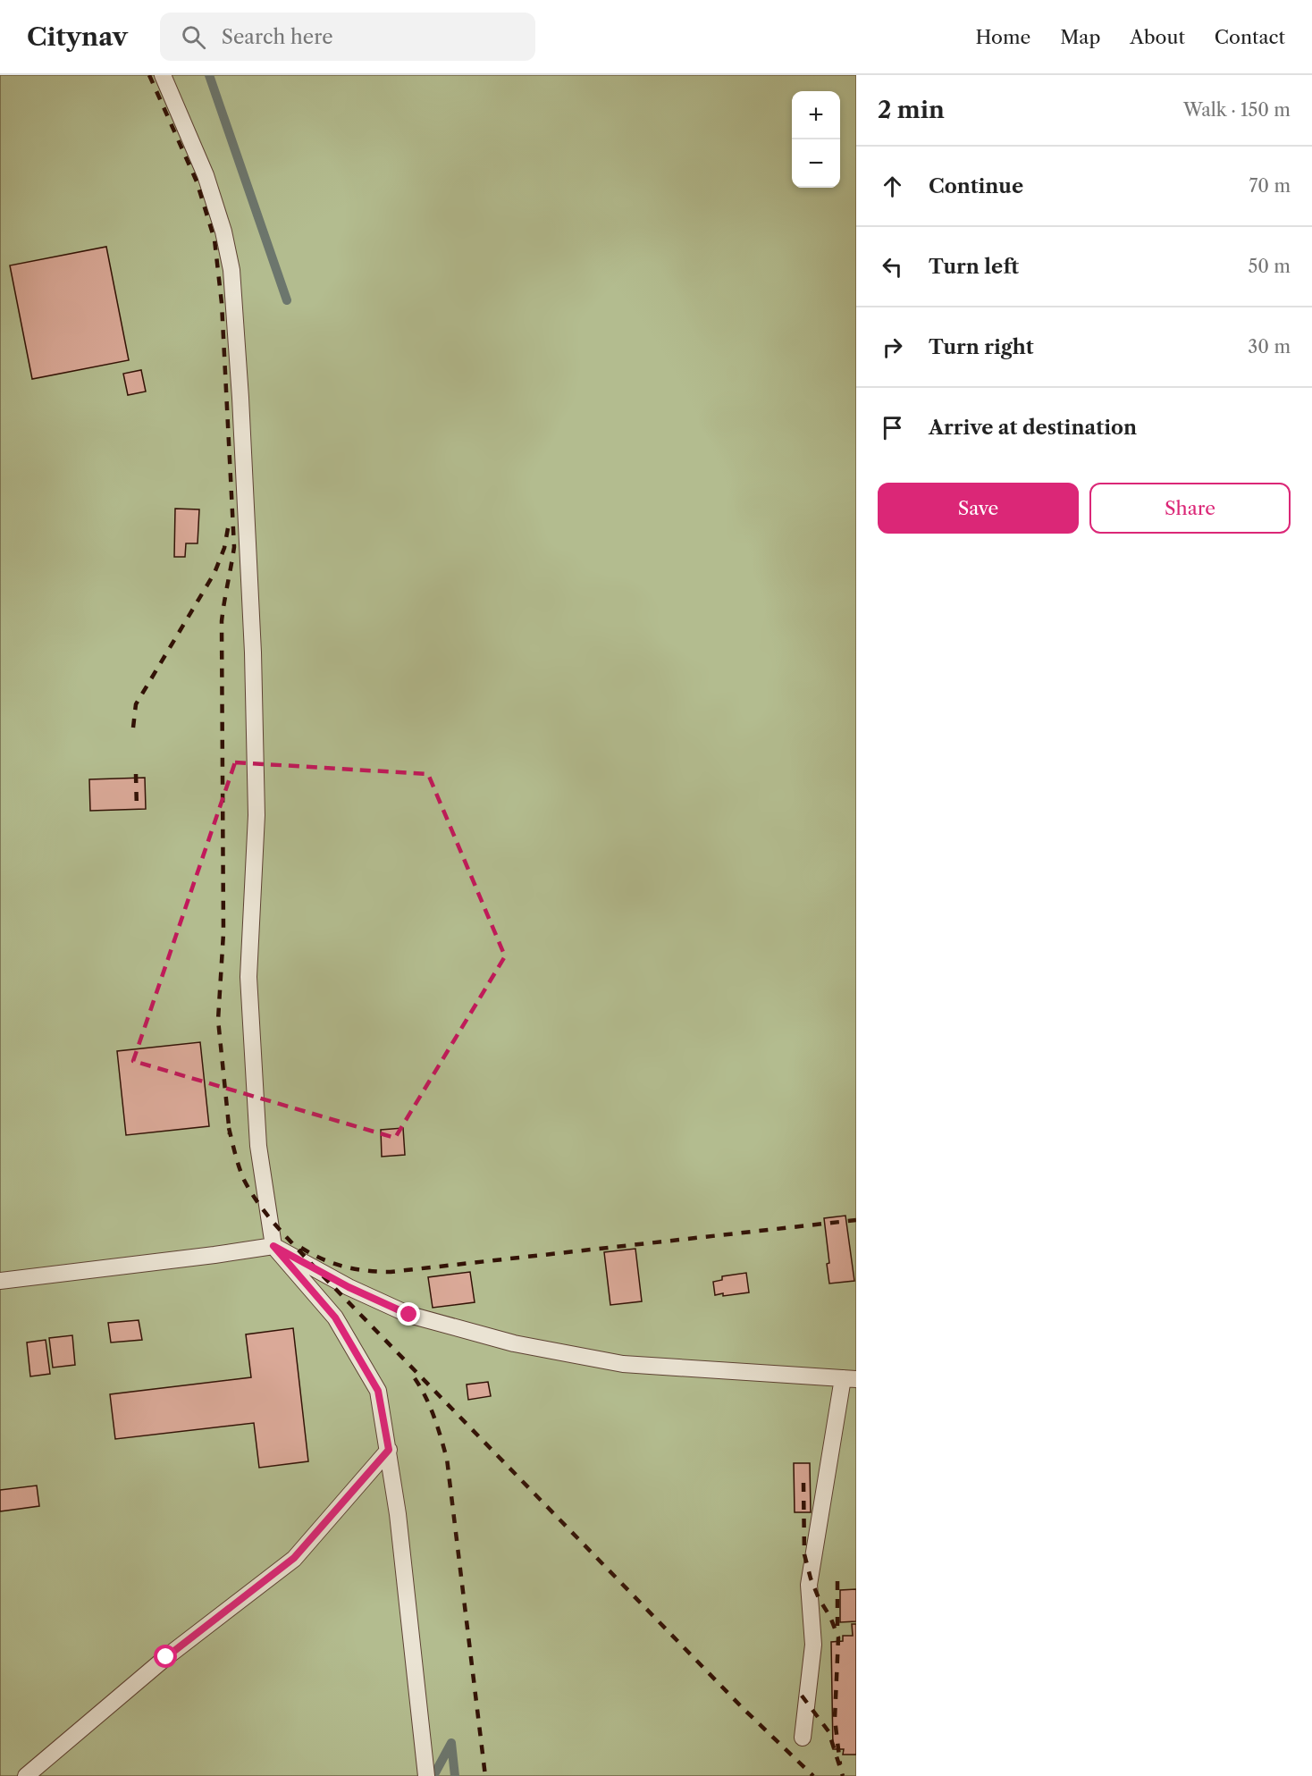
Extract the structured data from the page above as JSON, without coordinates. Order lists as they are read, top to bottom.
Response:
{
  "page": {
    "header": "Citynav",
    "search": "Search here",
    "nav": [
      "Home",
      "Map",
      "About",
      "Contact"
    ],
    "heading": ["2 min", "Walk · 150 m"],
    "map_buttons": ["+", "−"],
    "list": [
      ["Continue", "70 m"],
      ["Turn left", "50 m"],
      ["Turn right", "30 m"],
      "Arrive at destination"
    ],
    "buttons": ["Save", "Share"]
  }
}
